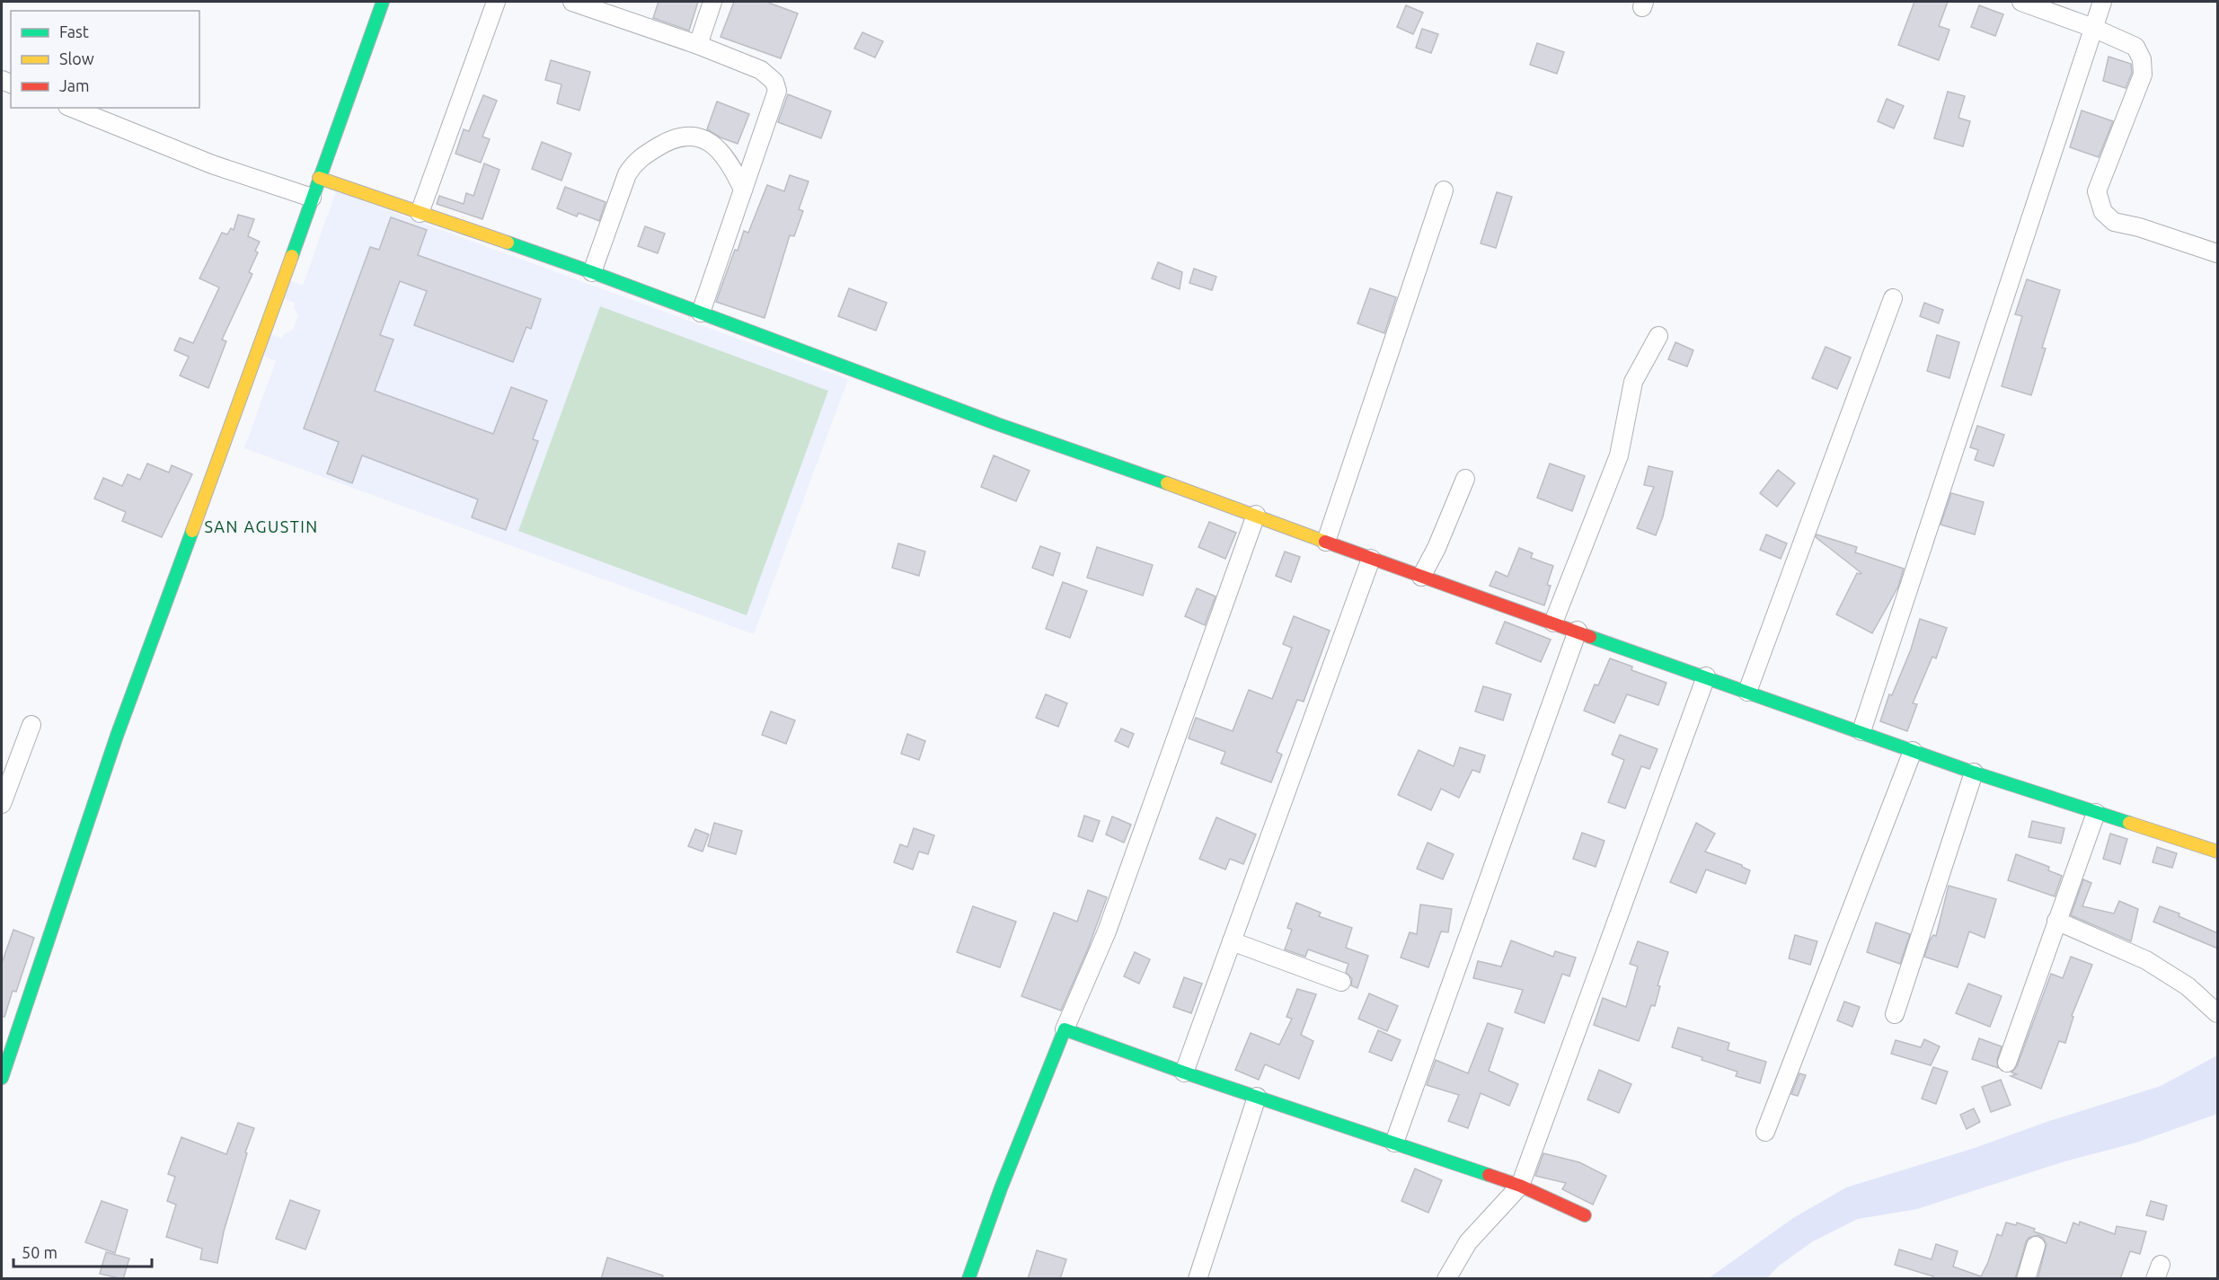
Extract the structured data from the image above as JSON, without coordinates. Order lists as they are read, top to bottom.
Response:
{
  "districts": ["SAN AGUSTIN"],
  "legend": ["Fast", "Slow", "Jam"],
  "scale_bar": "50 m"
}
